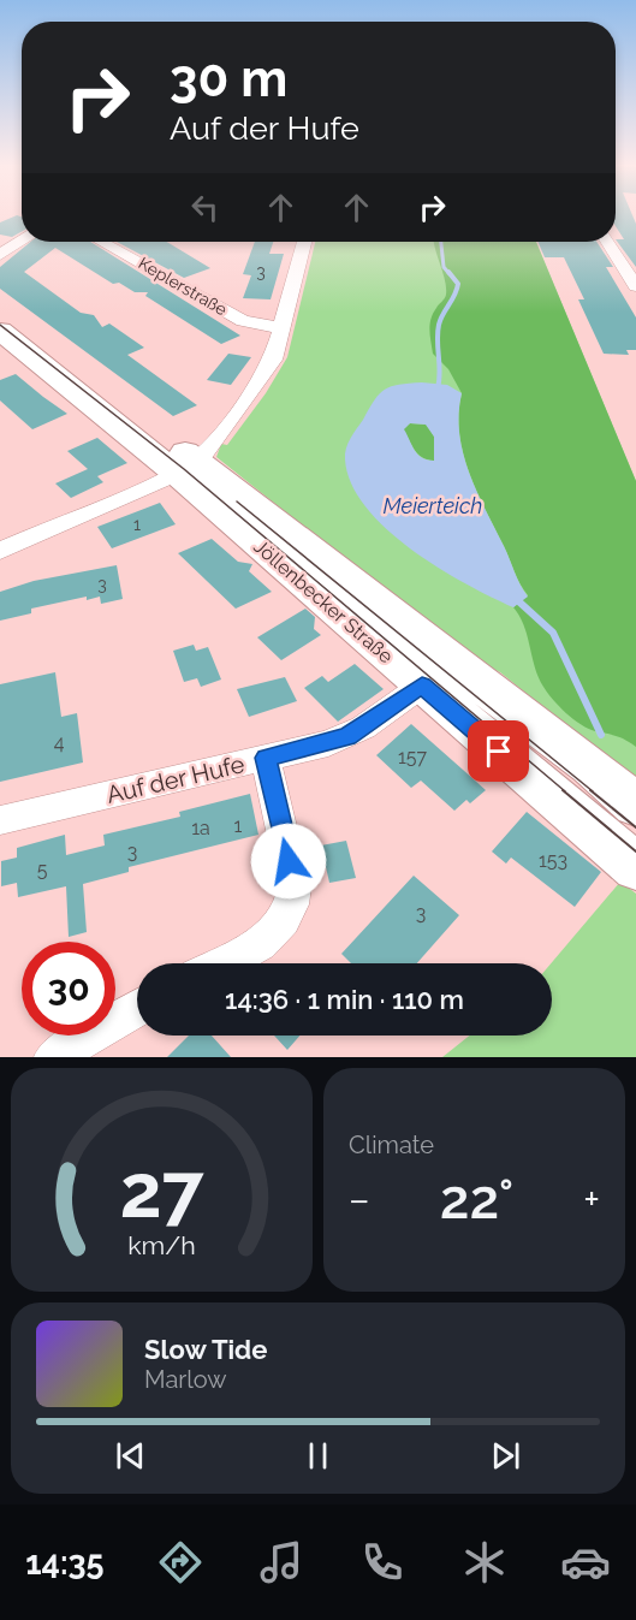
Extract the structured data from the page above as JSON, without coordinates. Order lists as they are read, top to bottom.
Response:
{
  "streets": {
    "main road": ["Jöllenbecker Straße"],
    "street": ["Keplerstraße", "Auf der Hufe"]
  },
  "crossings": [
    ["Jöllenbecker Straße", "Auf der Hufe"]
  ],
  "water": ["Meierteich"],
  "house_numbers": [
    "3",
    "1",
    "3",
    "4",
    "157",
    "1",
    "1a",
    "3",
    "153",
    "5",
    "3"
  ],
  "page": {
    "turn": ["30 m", "Auf der Hufe"],
    "limit": "30",
    "trip": "14:36 · 1 min · 110 m",
    "tile": "Climate",
    "heat": ["−", "22°", "+"],
    "song": ["Slow Tide", "Marlow"],
    "tabs": "14:35",
    "gauge": ["27", "km/h"]
  }
}
